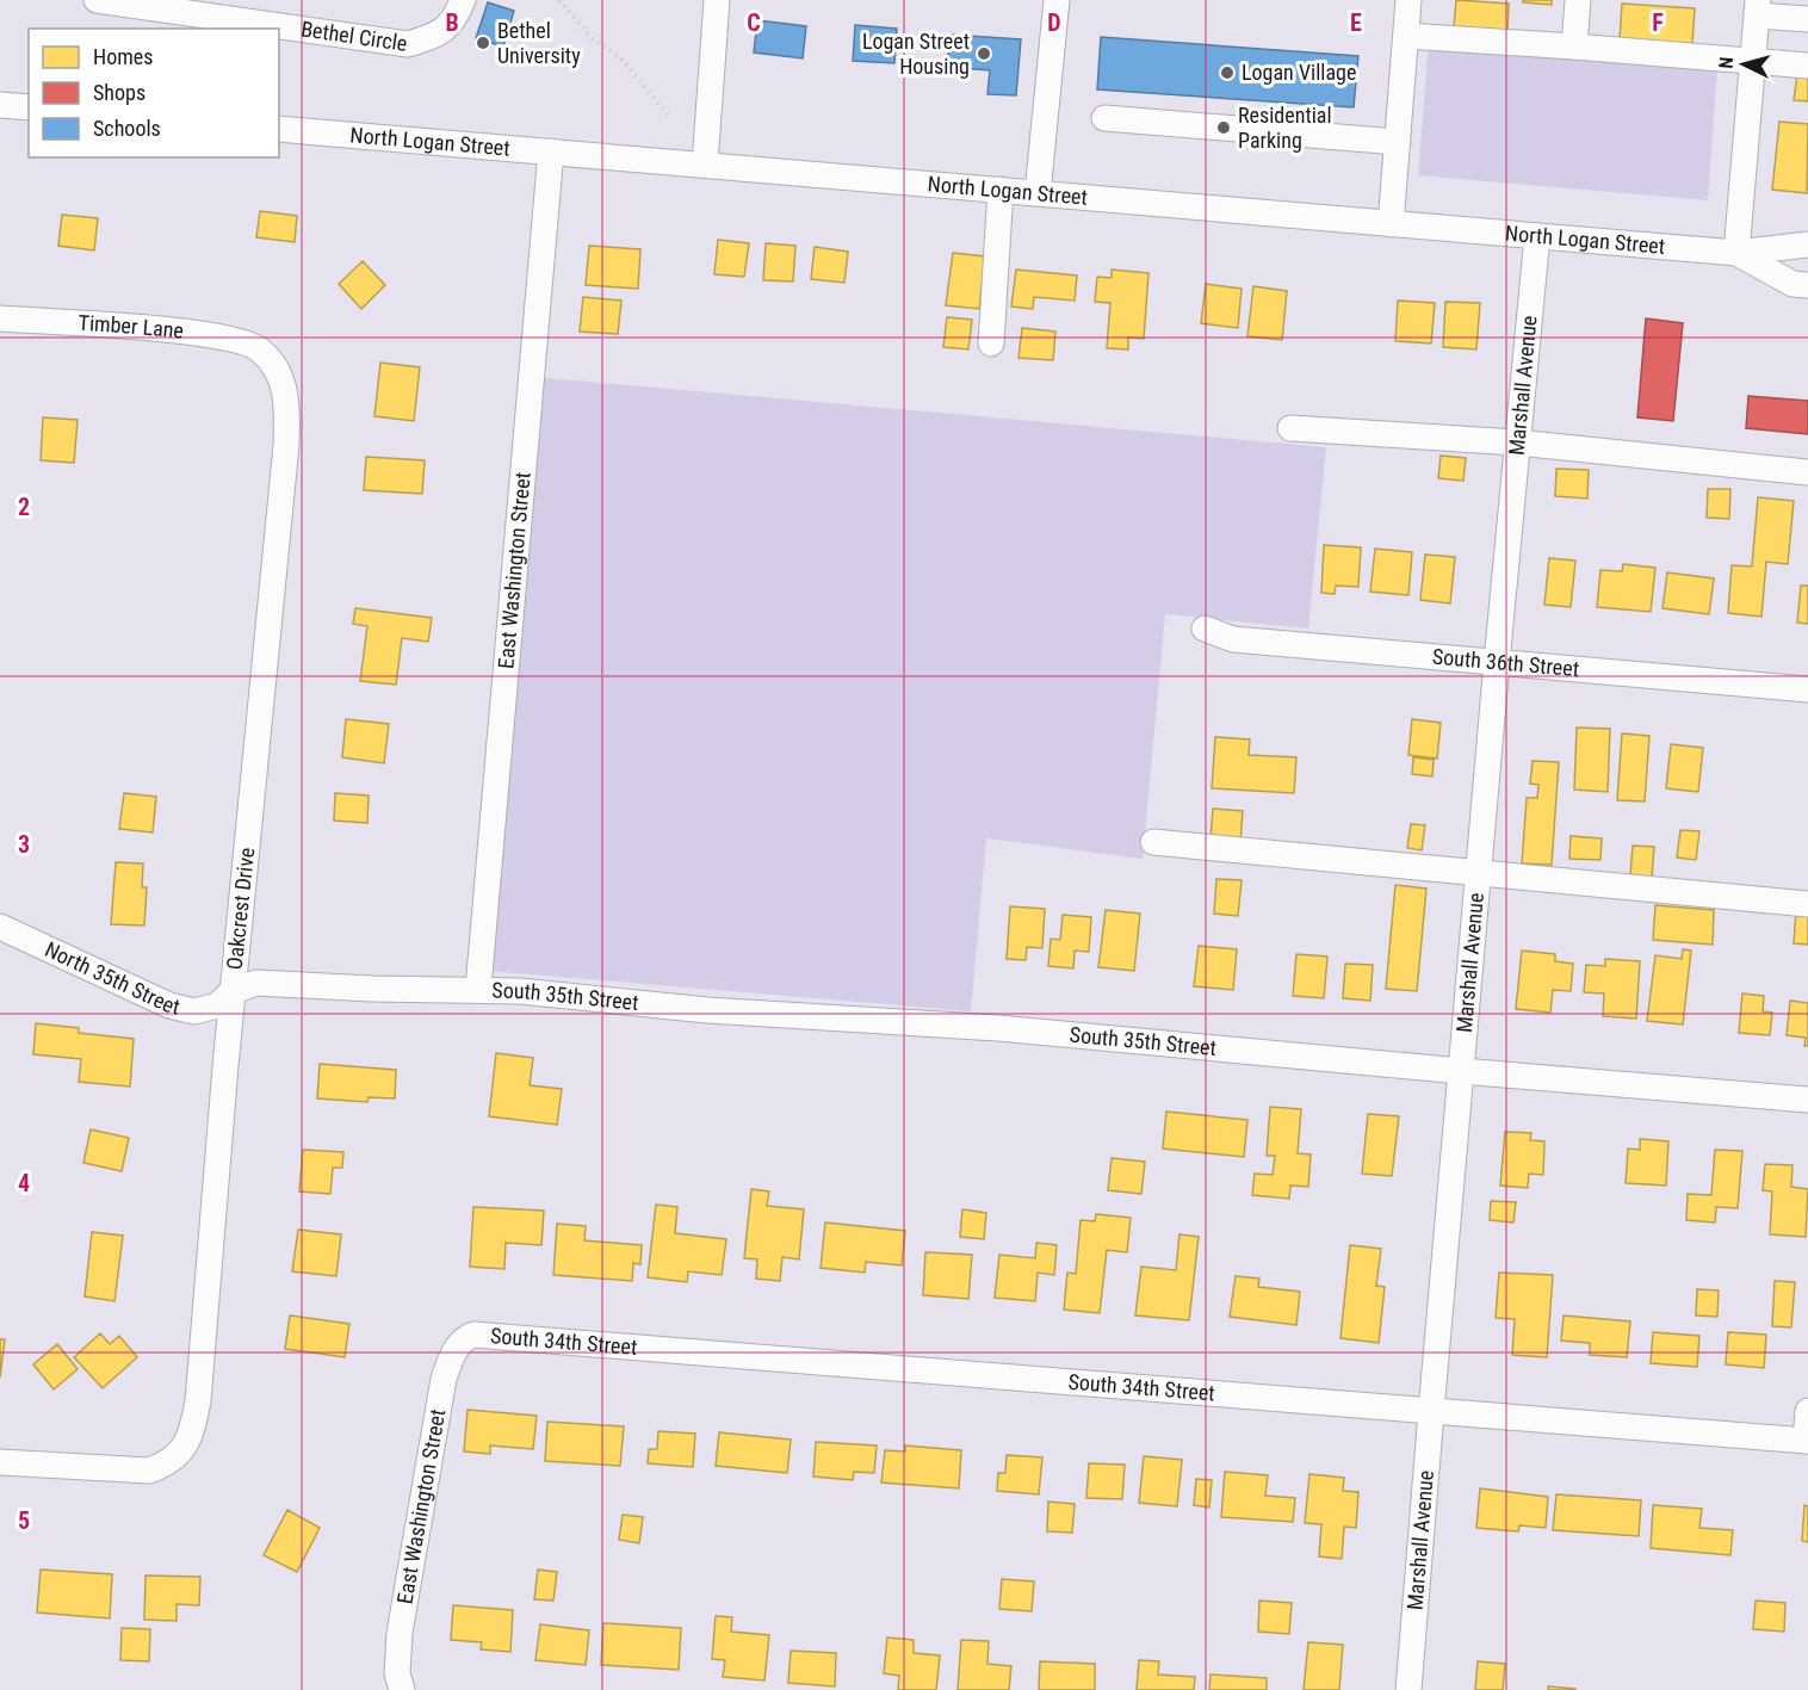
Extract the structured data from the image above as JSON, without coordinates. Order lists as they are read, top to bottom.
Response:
{
  "streets": {
    "street": [
      "Bethel Circle",
      "North Logan Street",
      "Timber Lane",
      "Marshall Avenue",
      "East Washington Street",
      "South 36th Street",
      "Oakcrest Drive",
      "North 35th Street",
      "South 35th Street",
      "South 34th Street"
    ]
  },
  "crossings": [
    ["North Logan Street", "Marshall Avenue"],
    ["North Logan Street", "East Washington Street"],
    ["Timber Lane", "Oakcrest Drive"],
    ["Marshall Avenue", "South 36th Street"],
    ["Marshall Avenue", "South 35th Street"],
    ["Marshall Avenue", "South 34th Street"],
    ["East Washington Street", "North 35th Street"],
    ["East Washington Street", "South 35th Street"],
    ["East Washington Street", "South 34th Street"],
    ["Oakcrest Drive", "North 35th Street"],
    ["North 35th Street", "South 35th Street"]
  ],
  "places": [
    "Bethel University",
    "Logan Street Housing",
    "Logan Village",
    "Residential Parking"
  ],
  "legend": ["Homes", "Shops", "Schools"],
  "north": "left",
  "grid": {
    "columns": [
      "B",
      "C",
      "D",
      "E",
      "F"
    ],
    "rows": [
      "2",
      "3",
      "4",
      "5"
    ]
  }
}
